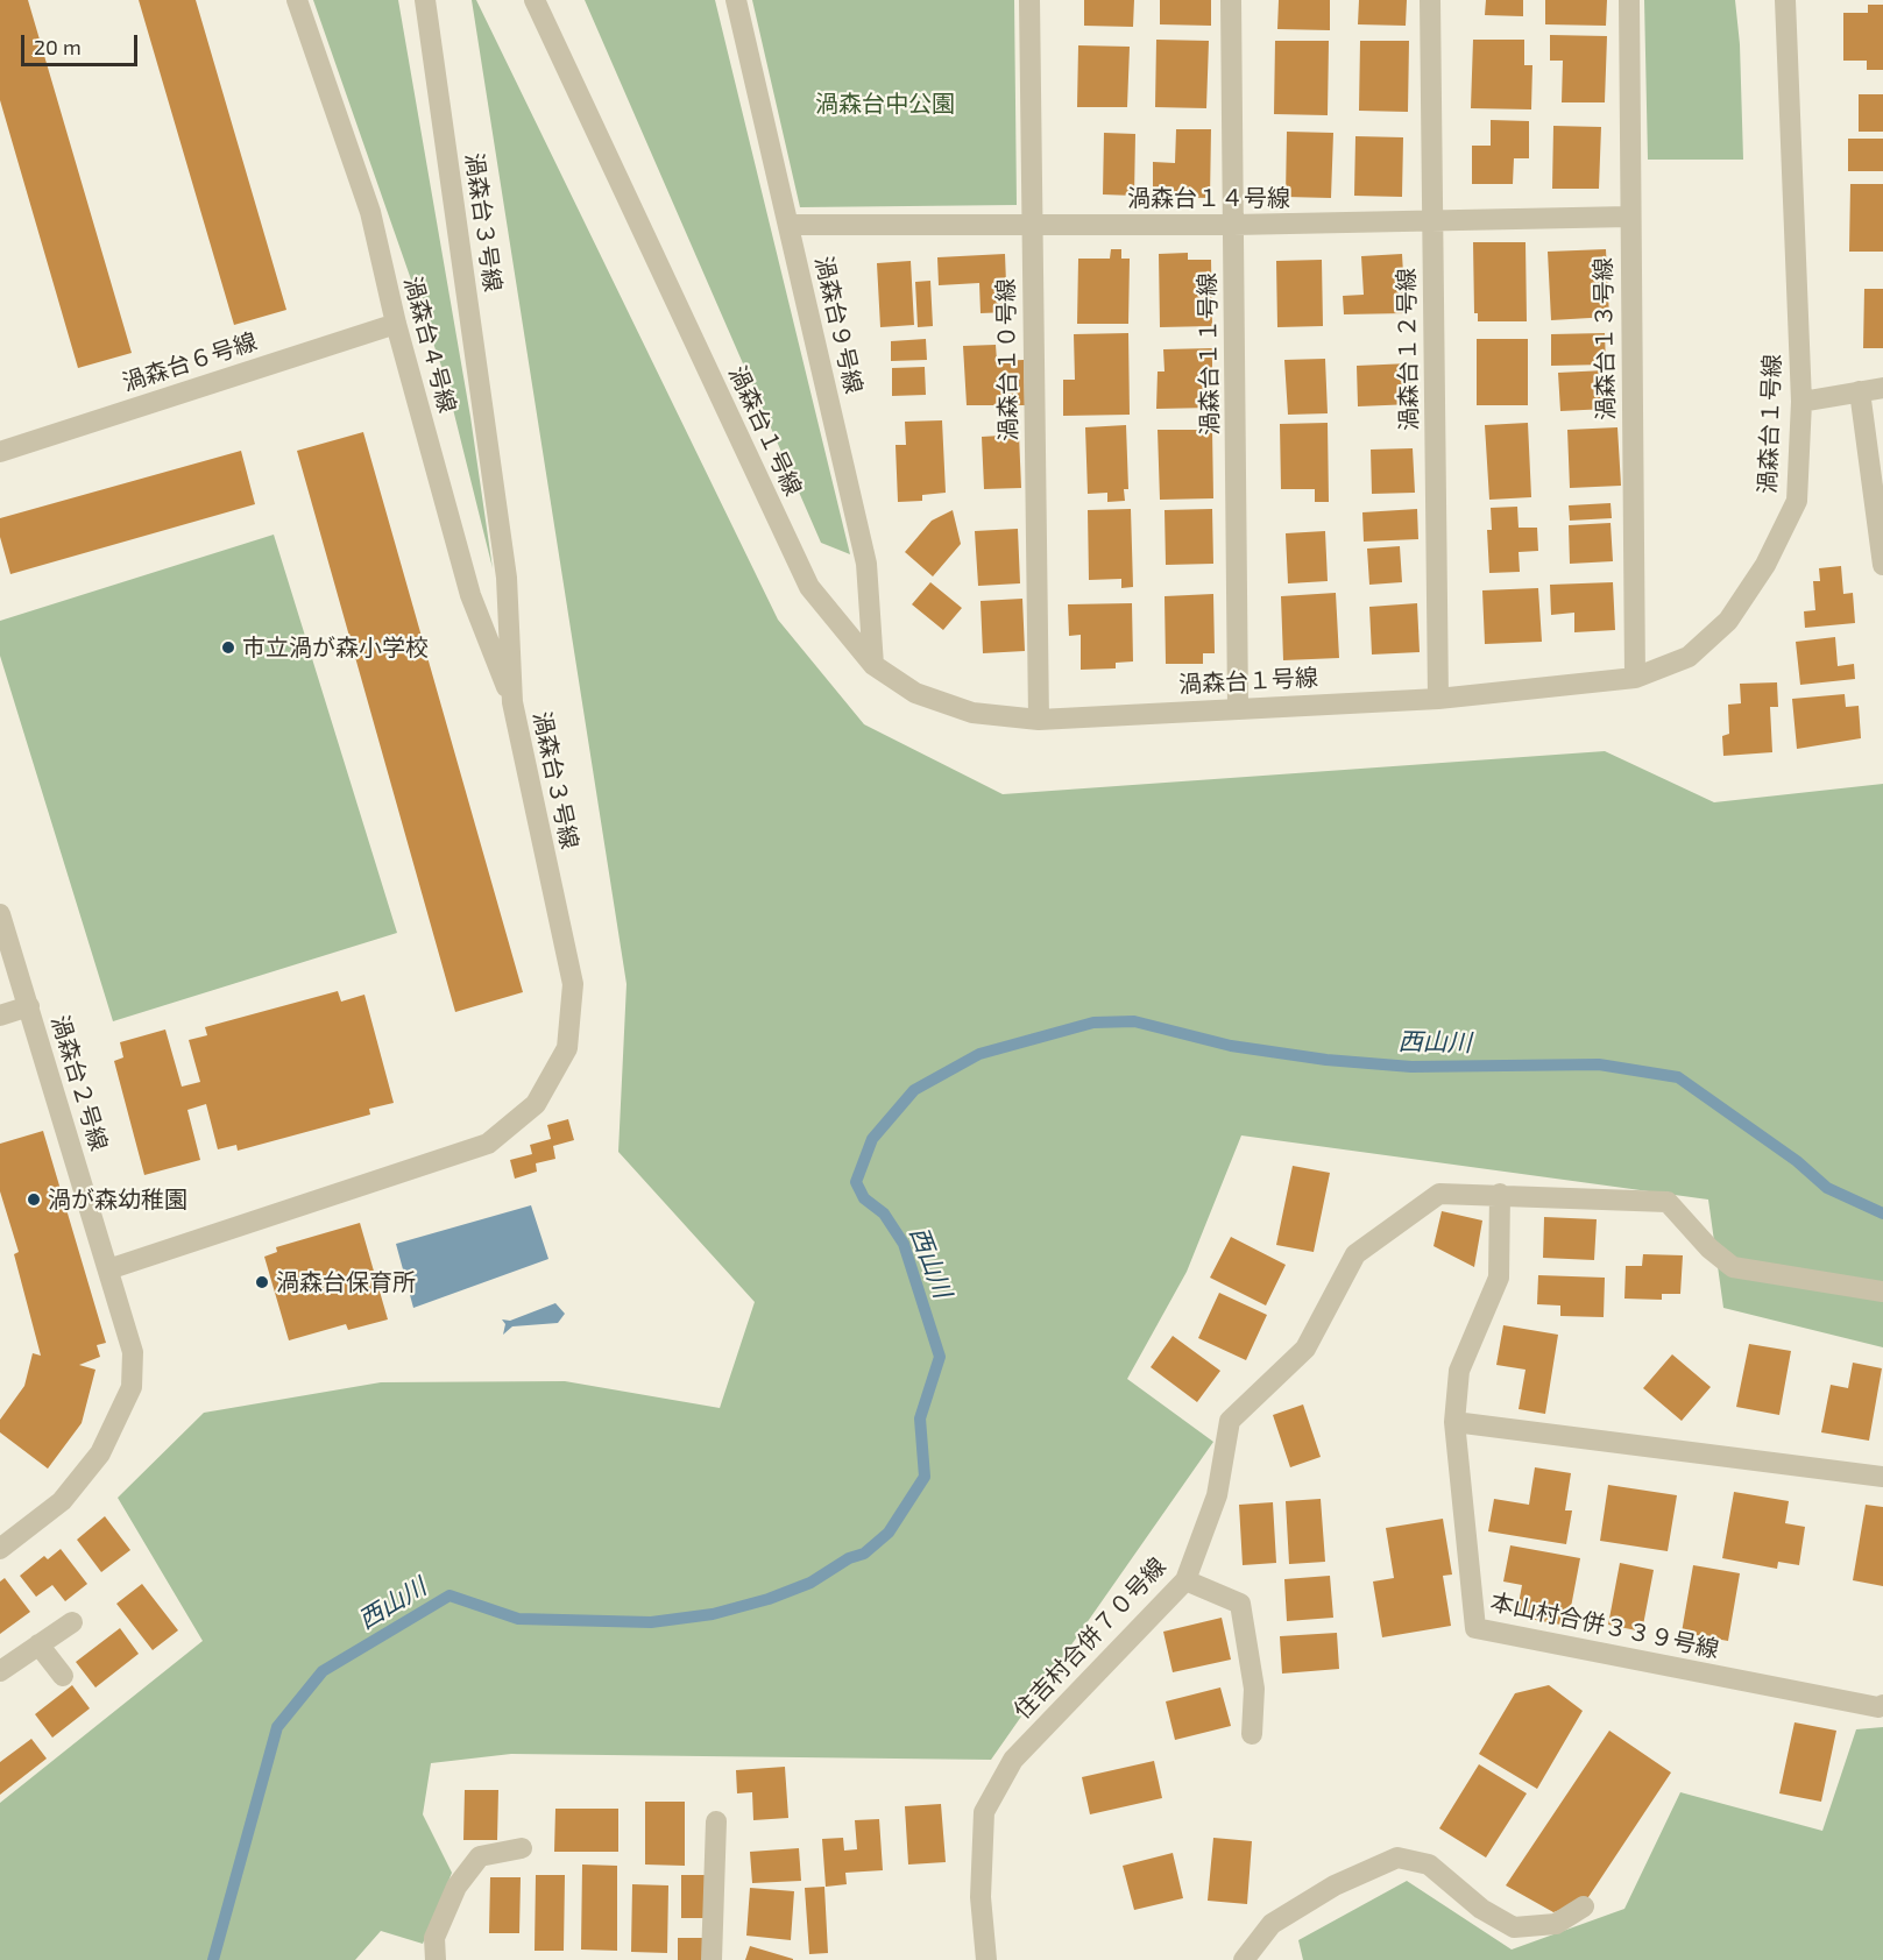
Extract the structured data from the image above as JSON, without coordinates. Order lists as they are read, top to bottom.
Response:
{
  "streets": {
    "street": [
      "渦森台１４号線",
      "渦森台３号線",
      "渦森台９号線",
      "渦森台１３号線",
      "渦森台４号線",
      "渦森台１２号線",
      "渦森台１１号線",
      "渦森台１０号線",
      "渦森台６号線",
      "渦森台１号線",
      "渦森台２号線",
      "本山村合併３３９号線",
      "住吉村合併７０号線"
    ]
  },
  "crossings": [
    ["渦森台１４号線", "渦森台９号線"],
    ["渦森台１４号線", "渦森台１３号線"],
    ["渦森台１４号線", "渦森台１２号線"],
    ["渦森台１４号線", "渦森台１１号線"],
    ["渦森台１４号線", "渦森台１０号線"],
    ["渦森台３号線", "渦森台４号線"],
    ["渦森台３号線", "渦森台２号線"],
    ["渦森台９号線", "渦森台１号線"],
    ["渦森台１３号線", "渦森台１号線"],
    ["渦森台４号線", "渦森台６号線"],
    ["渦森台１２号線", "渦森台１号線"],
    ["渦森台１１号線", "渦森台１号線"],
    ["渦森台１０号線", "渦森台１号線"],
    ["本山村合併３３９号線", "住吉村合併７０号線"]
  ],
  "water": ["西山川"],
  "parks": ["渦森台中公園"],
  "places": ["市立渦が森小学校", "渦が森幼稚園", "渦森台保育所"],
  "scale_bar": "20 m"
}
